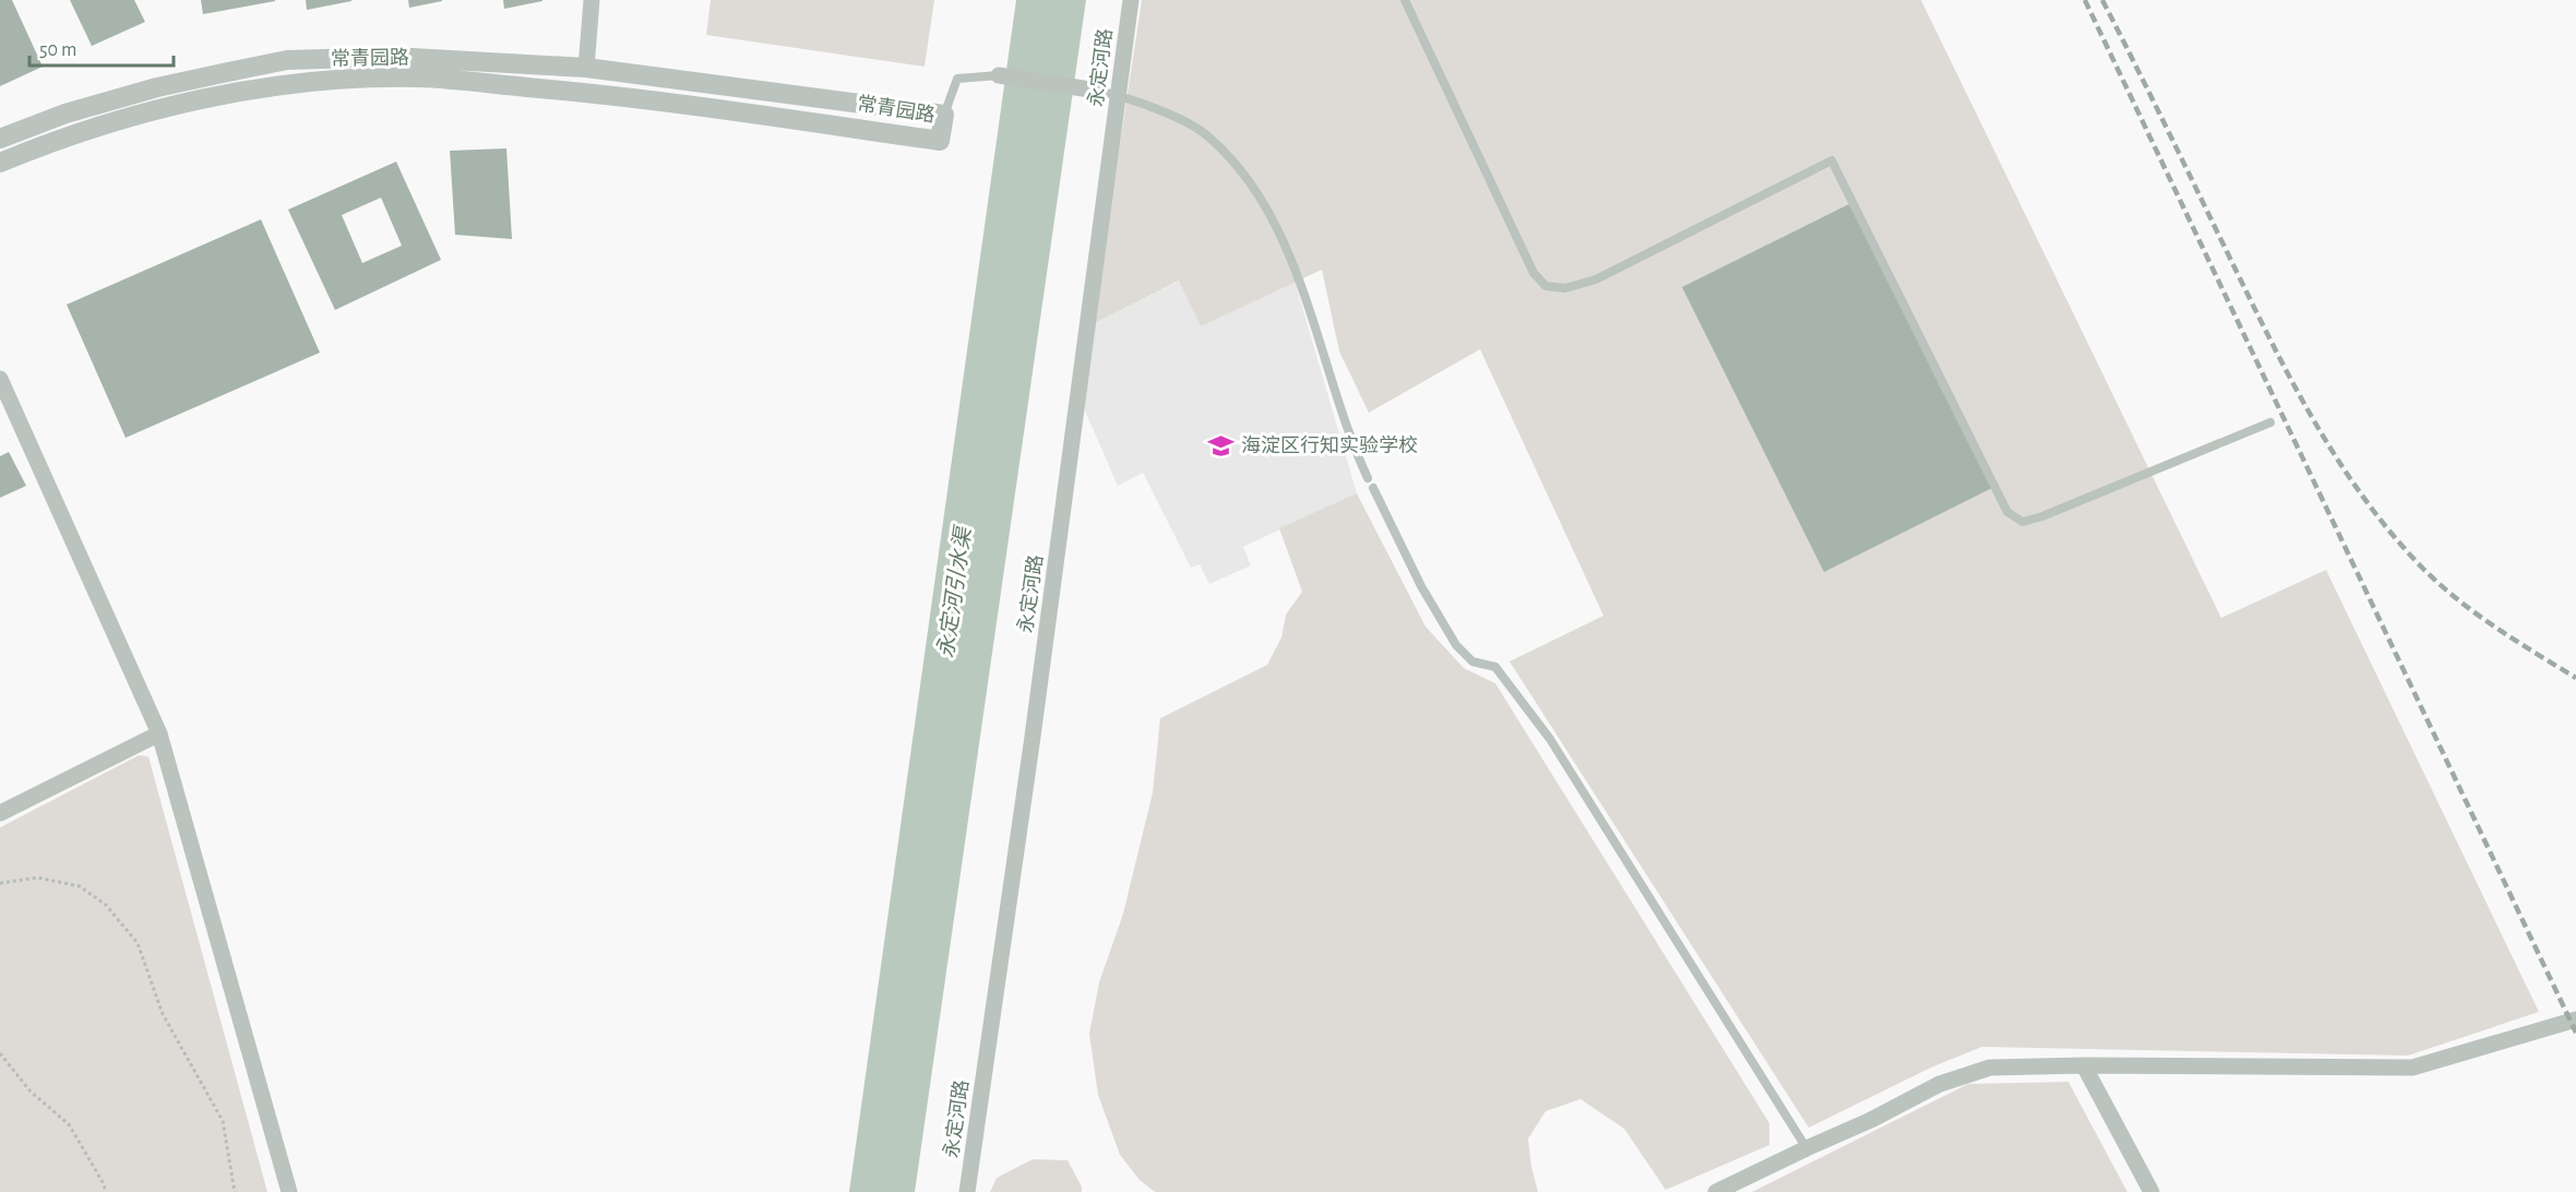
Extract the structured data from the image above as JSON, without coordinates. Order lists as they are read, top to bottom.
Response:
{
  "streets": {
    "street": ["常青园路", "永定河路"]
  },
  "water": ["永定河引水渠"],
  "places": {
    "school or university": ["海淀区行知实验学校"]
  },
  "scale_bar": "50 m"
}
